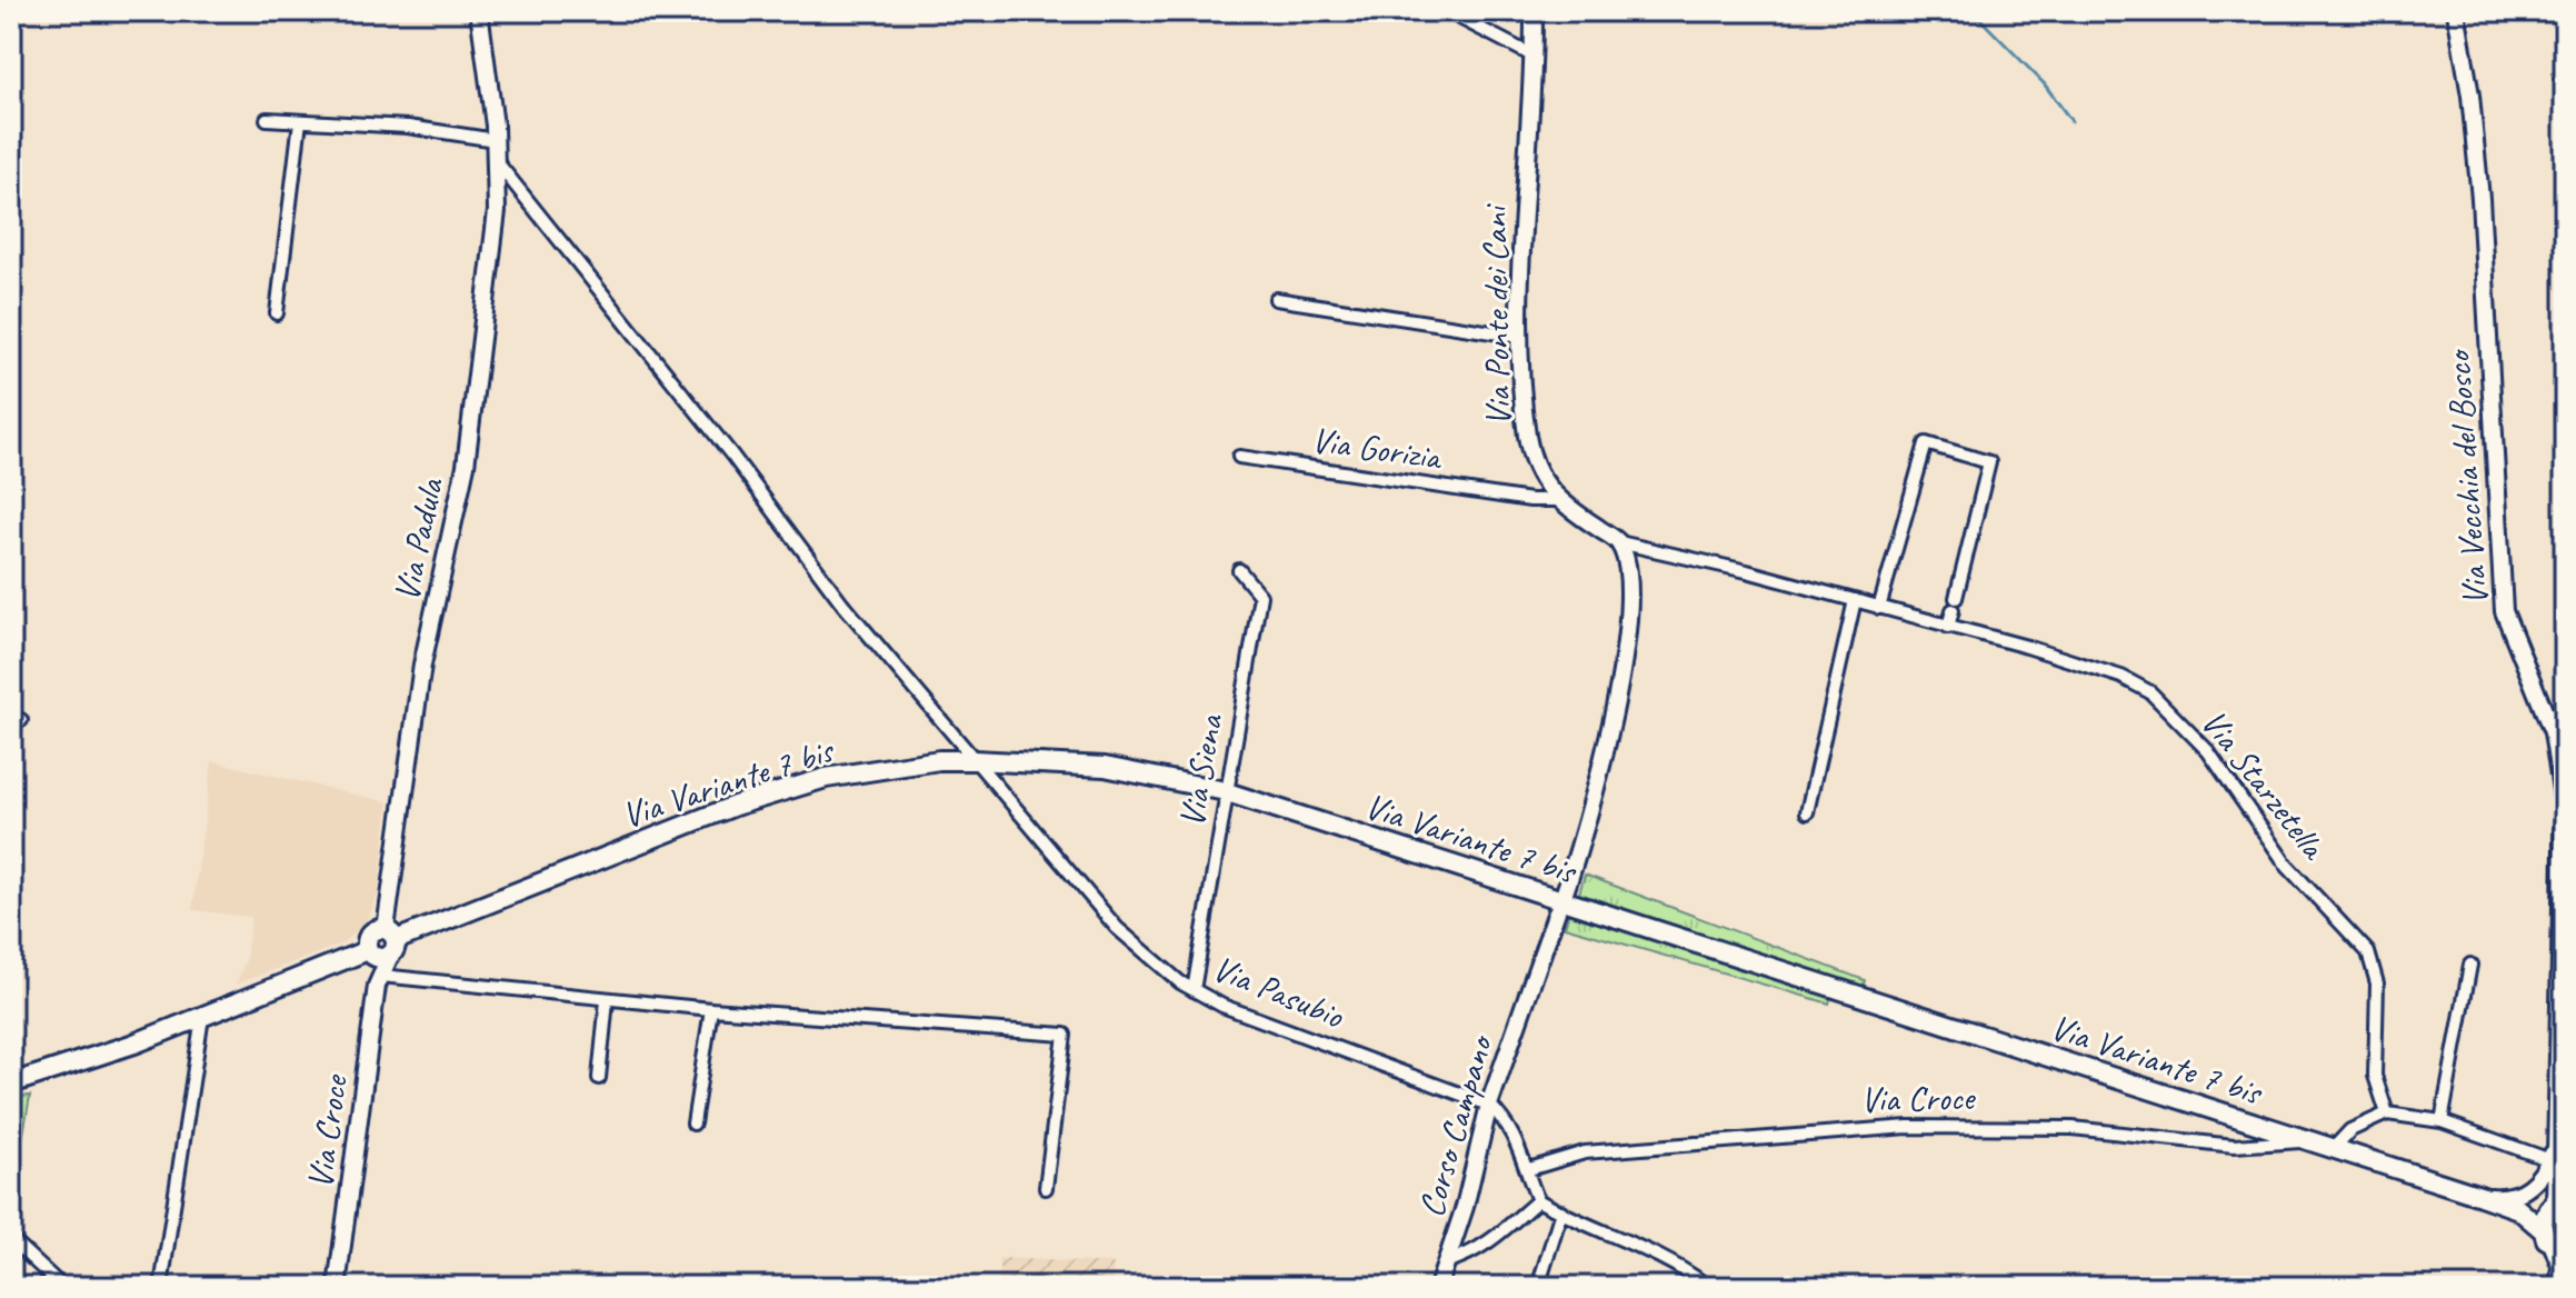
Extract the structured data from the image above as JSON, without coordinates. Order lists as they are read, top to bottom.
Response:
{
  "streets": {
    "main road": [
      "Via Ponte dei Cani",
      "Via Vecchia del Bosco",
      "Via Padula",
      "Via Variante 7 bis",
      "Via Croce",
      "Corso Campano"
    ],
    "street": [
      "Via Gorizia",
      "Via Siena",
      "Via Starzetella",
      "Via Pasubio"
    ]
  },
  "crossings": [
    ["Via Ponte dei Cani", "Via Gorizia"],
    ["Via Ponte dei Cani", "Via Starzetella"],
    ["Via Vecchia del Bosco", "Via Variante 7 bis"],
    ["Via Padula", "Via Variante 7 bis"],
    ["Via Padula", "Via Croce"],
    ["Via Siena", "Via Variante 7 bis"],
    ["Via Siena", "Via Pasubio"],
    ["Via Variante 7 bis", "Via Pasubio"],
    ["Via Variante 7 bis", "Via Croce"],
    ["Via Pasubio", "Corso Campano"]
  ]
}
